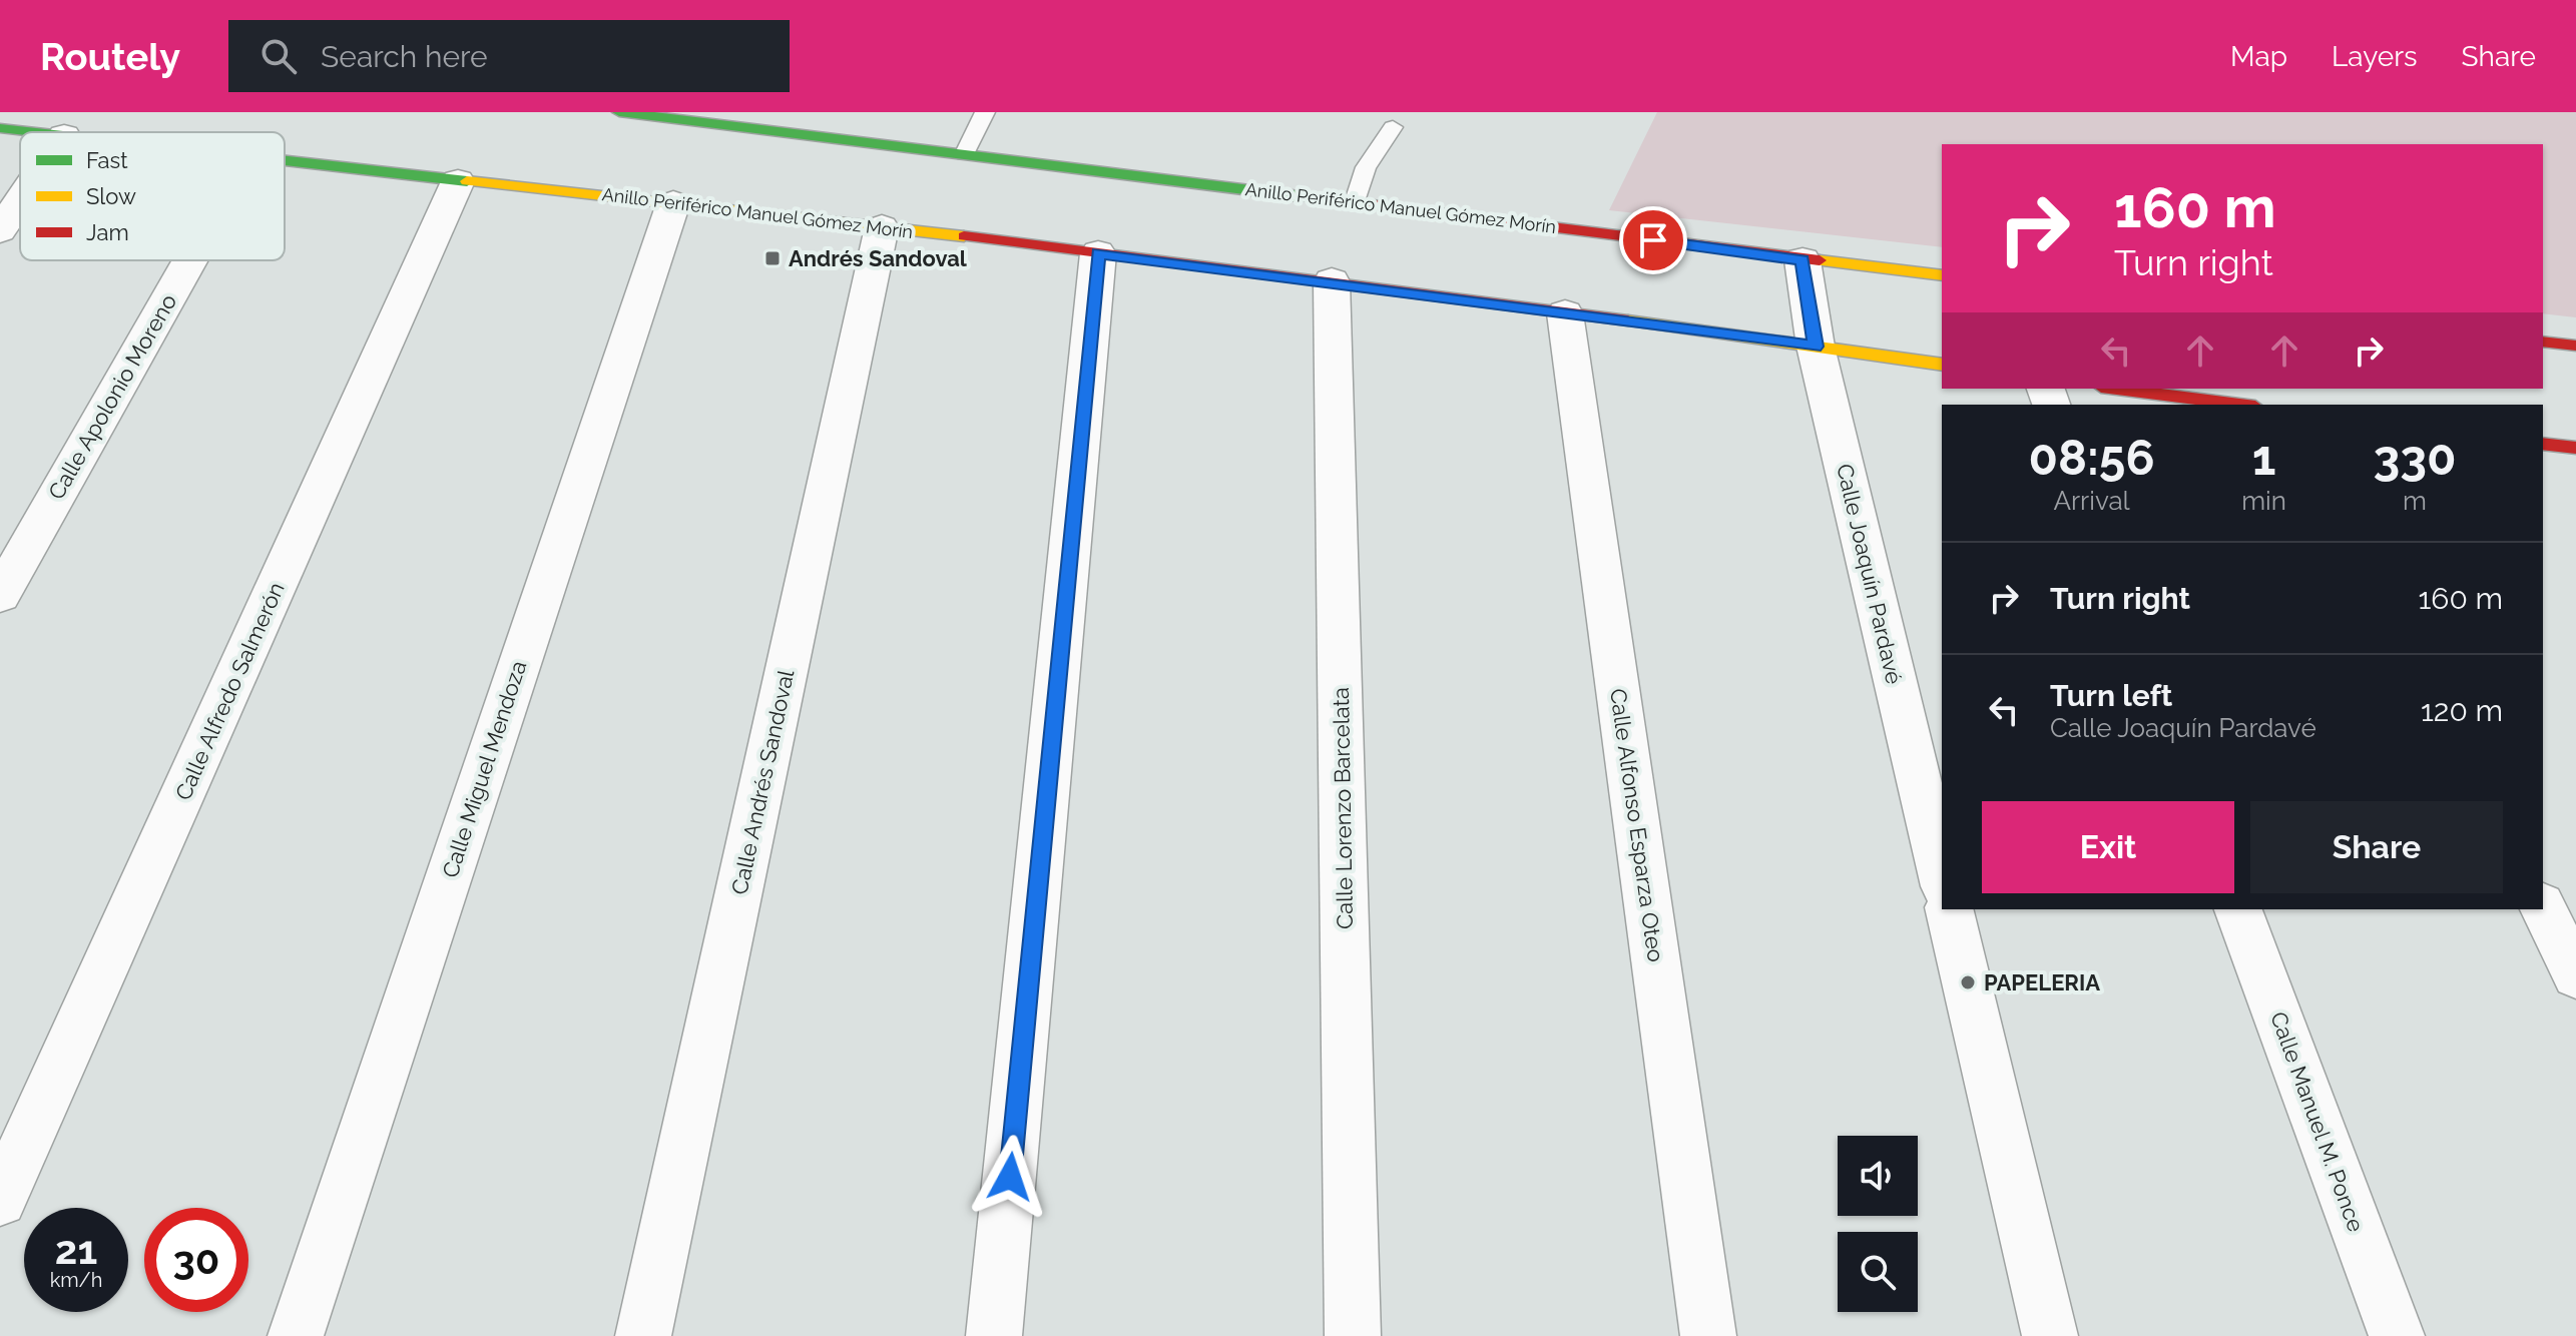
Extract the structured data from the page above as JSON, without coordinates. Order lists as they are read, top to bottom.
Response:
{
  "streets": {
    "highway": ["Anillo Periférico Manuel Gómez Morín"],
    "street": [
      "Calle Apolonio Moreno",
      "Calle Joaquín Pardavé",
      "Calle Alfredo Salmerón",
      "Calle Miguel Mendoza",
      "Calle Andrés Sandoval",
      "Calle Lorenzo Barcelata",
      "Calle Alfonso Esparza Oteo",
      "Calle Manuel M. Ponce"
    ]
  },
  "crossings": [
    ["Anillo Periférico Manuel Gómez Morín", "Calle Joaquín Pardavé"],
    ["Anillo Periférico Manuel Gómez Morín", "Calle Alfredo Salmerón"],
    ["Anillo Periférico Manuel Gómez Morín", "Calle Miguel Mendoza"],
    ["Anillo Periférico Manuel Gómez Morín", "Calle Andrés Sandoval"],
    ["Anillo Periférico Manuel Gómez Morín", "Calle Lorenzo Barcelata"],
    ["Anillo Periférico Manuel Gómez Morín", "Calle Alfonso Esparza Oteo"]
  ],
  "places": {
    "transit": ["Andrés Sandoval"],
    "other": ["PAPELERIA"]
  },
  "legend": ["Fast", "Slow", "Jam"],
  "page": {
    "header": "Routely",
    "search": "Search here",
    "nav": ["Map", "Layers", "Share"],
    "turn": ["160 m", "Turn right"],
    "eta": [
      "08:56",
      "Arrival",
      "1",
      "min",
      "330",
      "m"
    ],
    "list": [
      {
        "name": "Turn right",
        "value": "160 m"
      },
      {
        "name": "Turn left",
        "note": "Calle Joaquín Pardavé",
        "value": "120 m"
      }
    ],
    "buttons": ["Exit", "Share"],
    "speed": "21 km/h",
    "limit": "30"
  }
}
